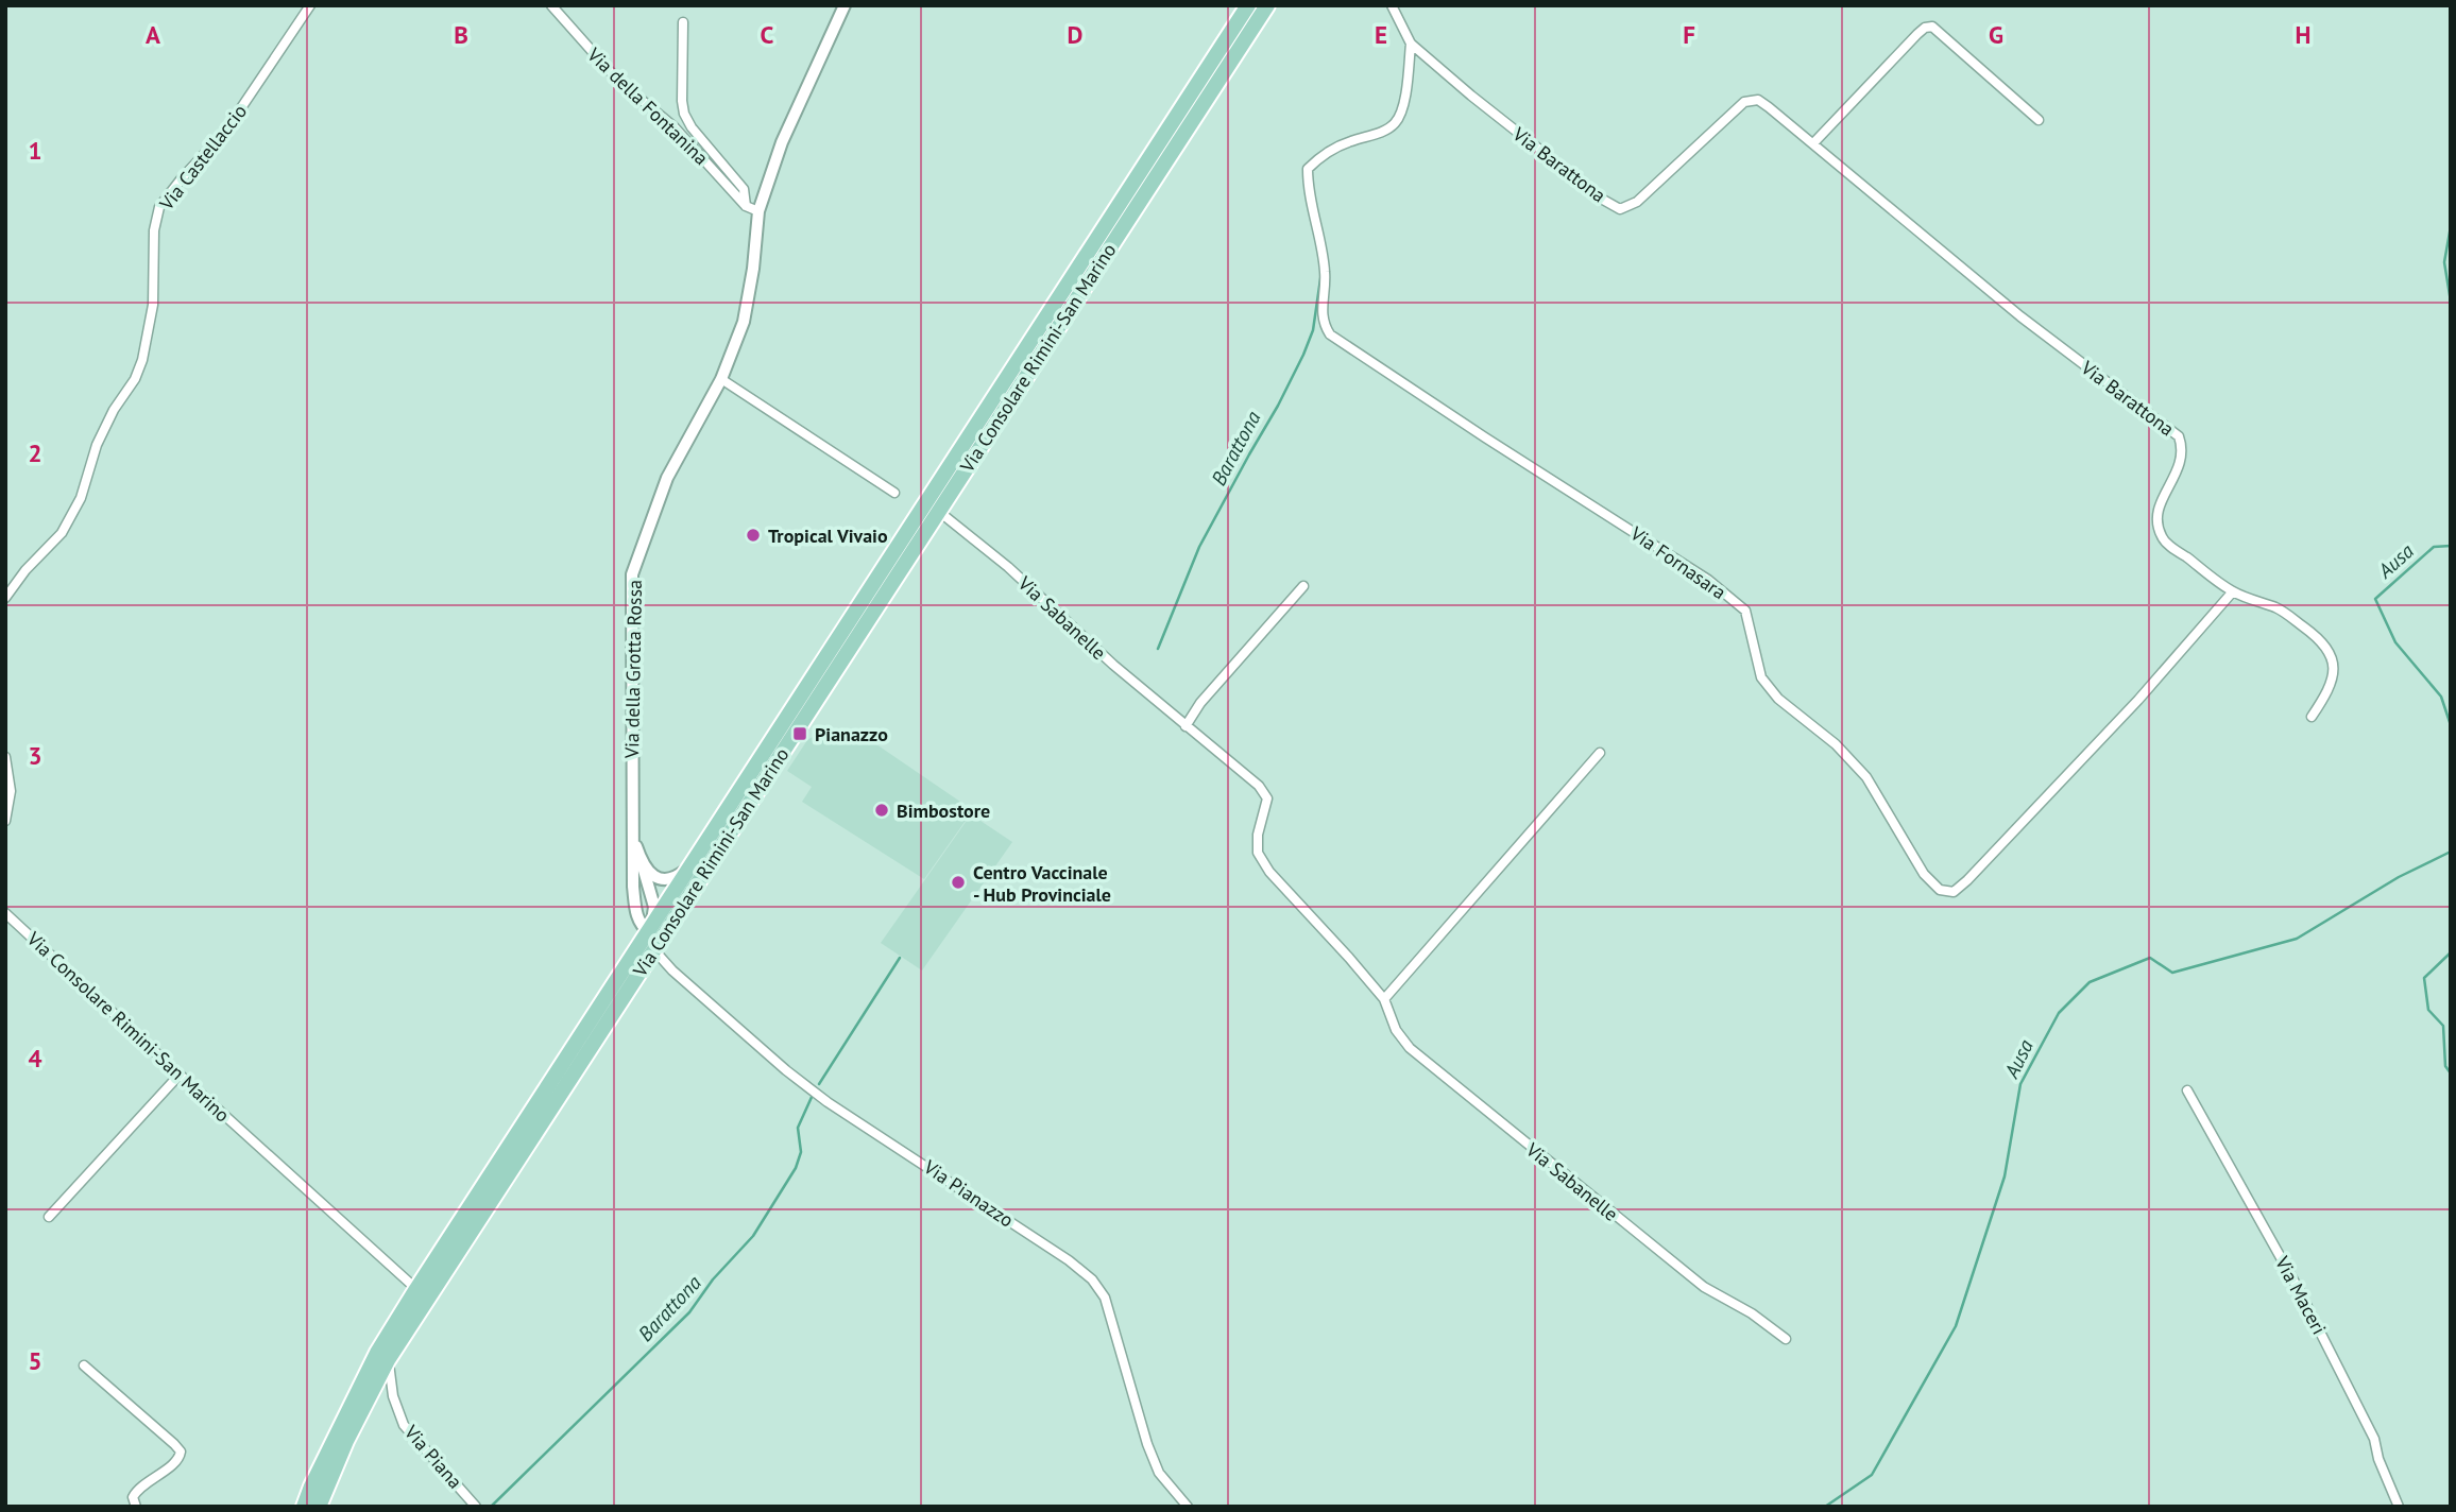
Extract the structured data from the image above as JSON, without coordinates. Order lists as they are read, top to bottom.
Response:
{
  "streets": {
    "main road": ["Via Consolare Rimini-San Marino"],
    "street": [
      "Via della Fontanina",
      "Via Castellaccio",
      "Via Barattona",
      "Via Fornasara",
      "Via Sabanelle",
      "Via della Grotta Rossa",
      "Via Pianazzo",
      "Via Maceri",
      "Via Piana"
    ]
  },
  "crossings": [
    ["Via della Fontanina", "Via della Grotta Rossa"],
    ["Via Barattona", "Via Fornasara"],
    ["Via Consolare Rimini-San Marino", "Via Sabanelle"],
    ["Via Consolare Rimini-San Marino", "Via della Grotta Rossa"],
    ["Via Consolare Rimini-San Marino", "Via Pianazzo"],
    ["Via Consolare Rimini-San Marino", "Via Piana"]
  ],
  "water": ["Barattona", "Ausa"],
  "places": {
    "other": ["Tropical Vivaio", "Bimbostore", "Centro Vaccinale - Hub Provinciale"],
    "transit": ["Pianazzo"]
  },
  "grid": {
    "columns": [
      "A",
      "B",
      "C",
      "D",
      "E",
      "F",
      "G",
      "H"
    ],
    "rows": [
      "1",
      "2",
      "3",
      "4",
      "5"
    ]
  }
}
